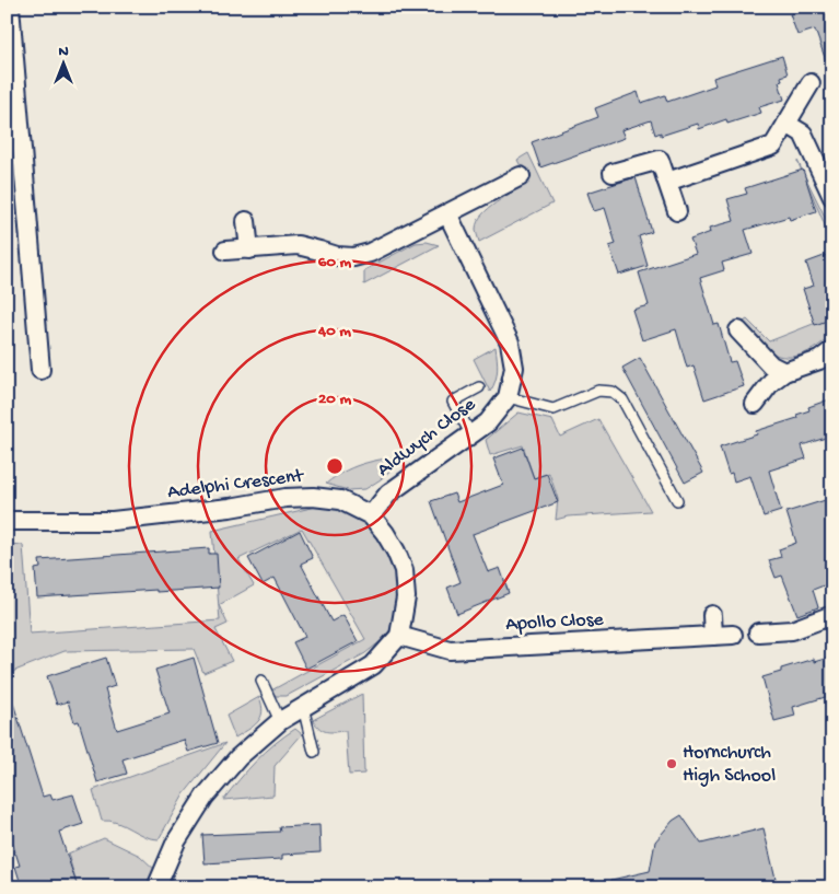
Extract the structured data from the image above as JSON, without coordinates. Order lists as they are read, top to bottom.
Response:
{
  "streets": {
    "street": ["Aldwych Close", "Adelphi Crescent", "Apollo Close"]
  },
  "crossings": [
    ["Aldwych Close", "Adelphi Crescent"],
    ["Adelphi Crescent", "Apollo Close"]
  ],
  "places": ["Hornchurch High School"],
  "north": "top",
  "rings": ["60 m", "40 m", "20 m"]
}
